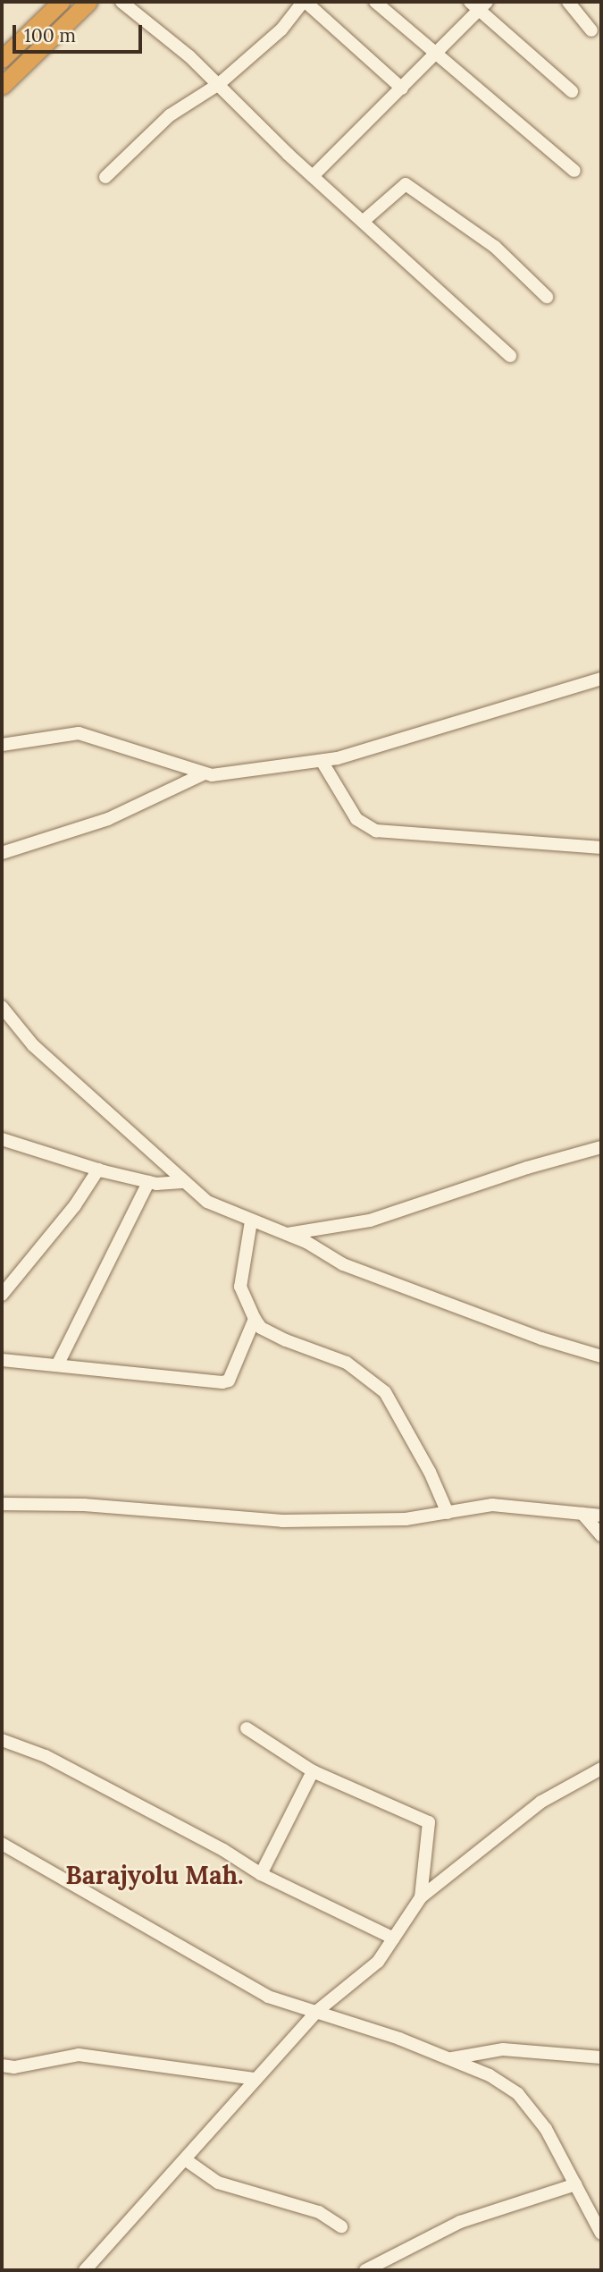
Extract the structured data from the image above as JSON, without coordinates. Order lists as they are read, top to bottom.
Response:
{
  "districts": ["Barajyolu Mah."],
  "scale_bar": "100 m"
}
